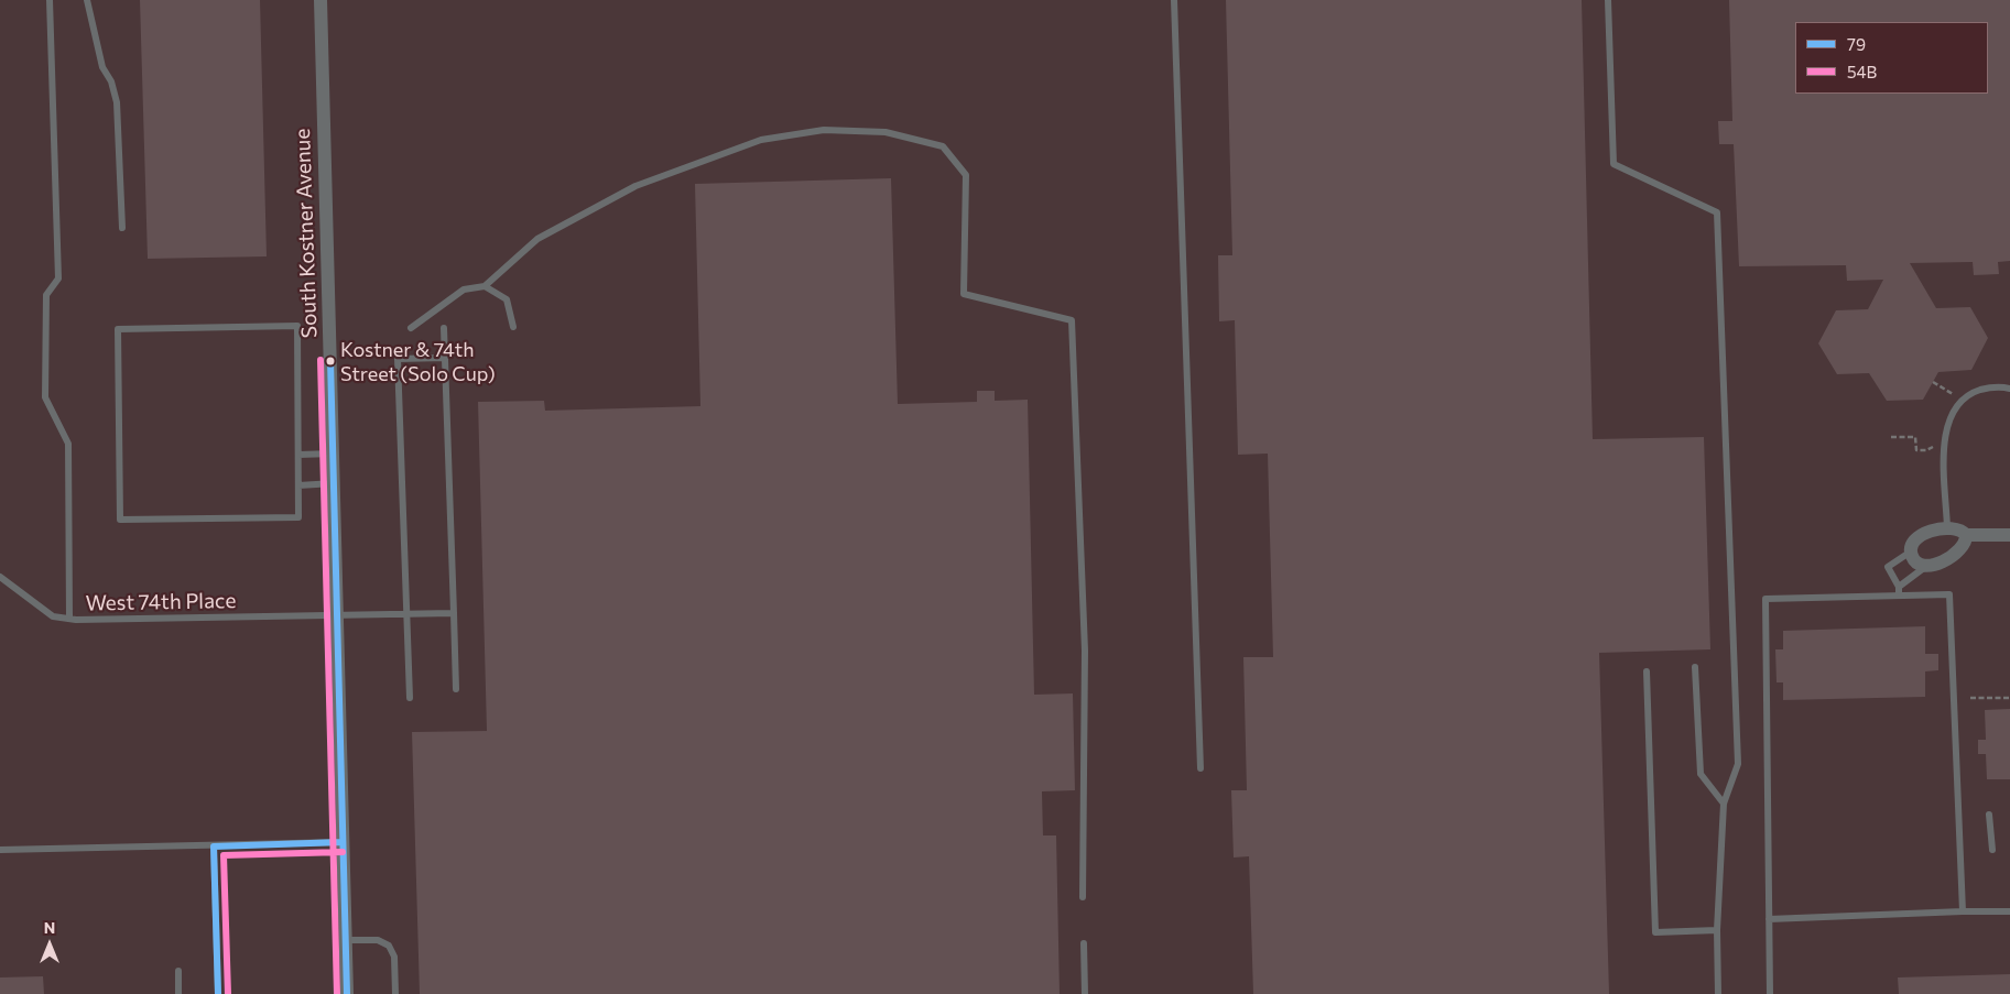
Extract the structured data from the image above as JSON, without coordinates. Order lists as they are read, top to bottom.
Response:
{
  "streets": {
    "street": ["South Kostner Avenue"],
    "lane": ["West 74th Place"]
  },
  "crossings": [
    ["South Kostner Avenue", "West 74th Place"]
  ],
  "places": ["Kostner & 74th Street (Solo Cup)"],
  "lines": ["transit line 79", "transit line 54B"],
  "legend": ["79", "54B"],
  "north": "top"
}
